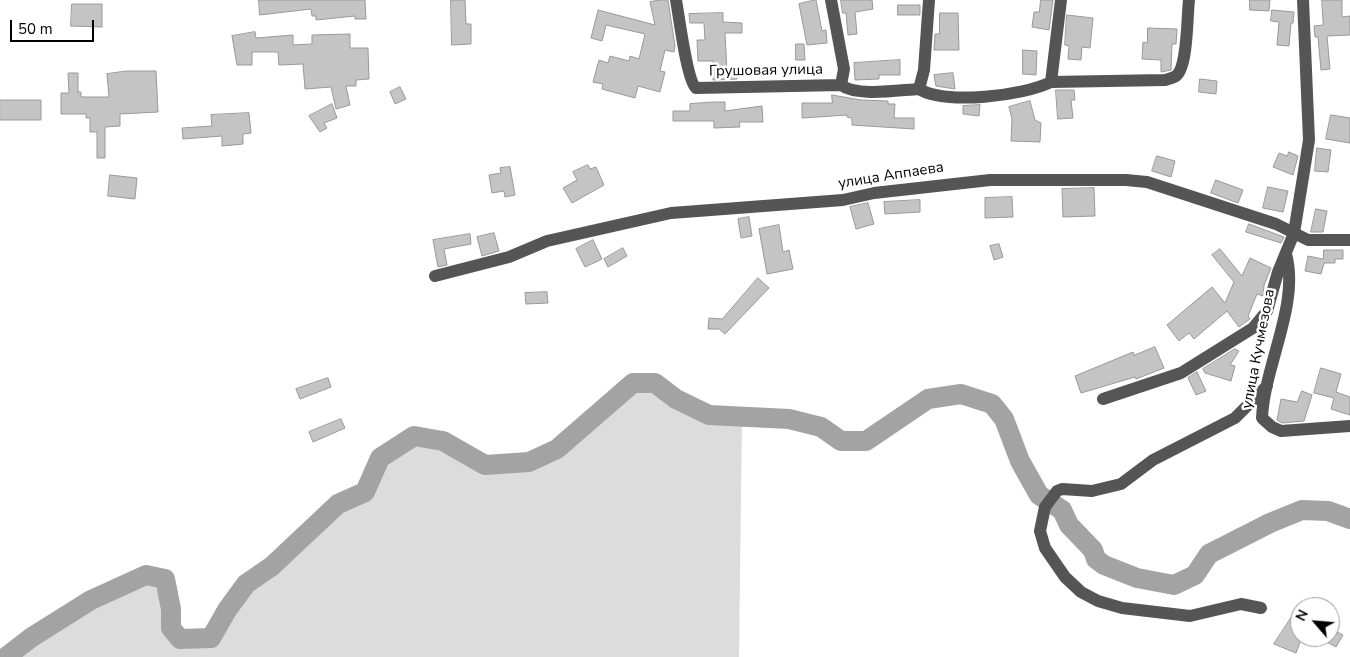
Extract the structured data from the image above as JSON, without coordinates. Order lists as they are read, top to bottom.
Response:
{
  "streets": {
    "street": ["Грушовая улица", "улица Аппаева", "улица Кучмезова"]
  },
  "scale_bar": "50 m",
  "north": "top left"
}
